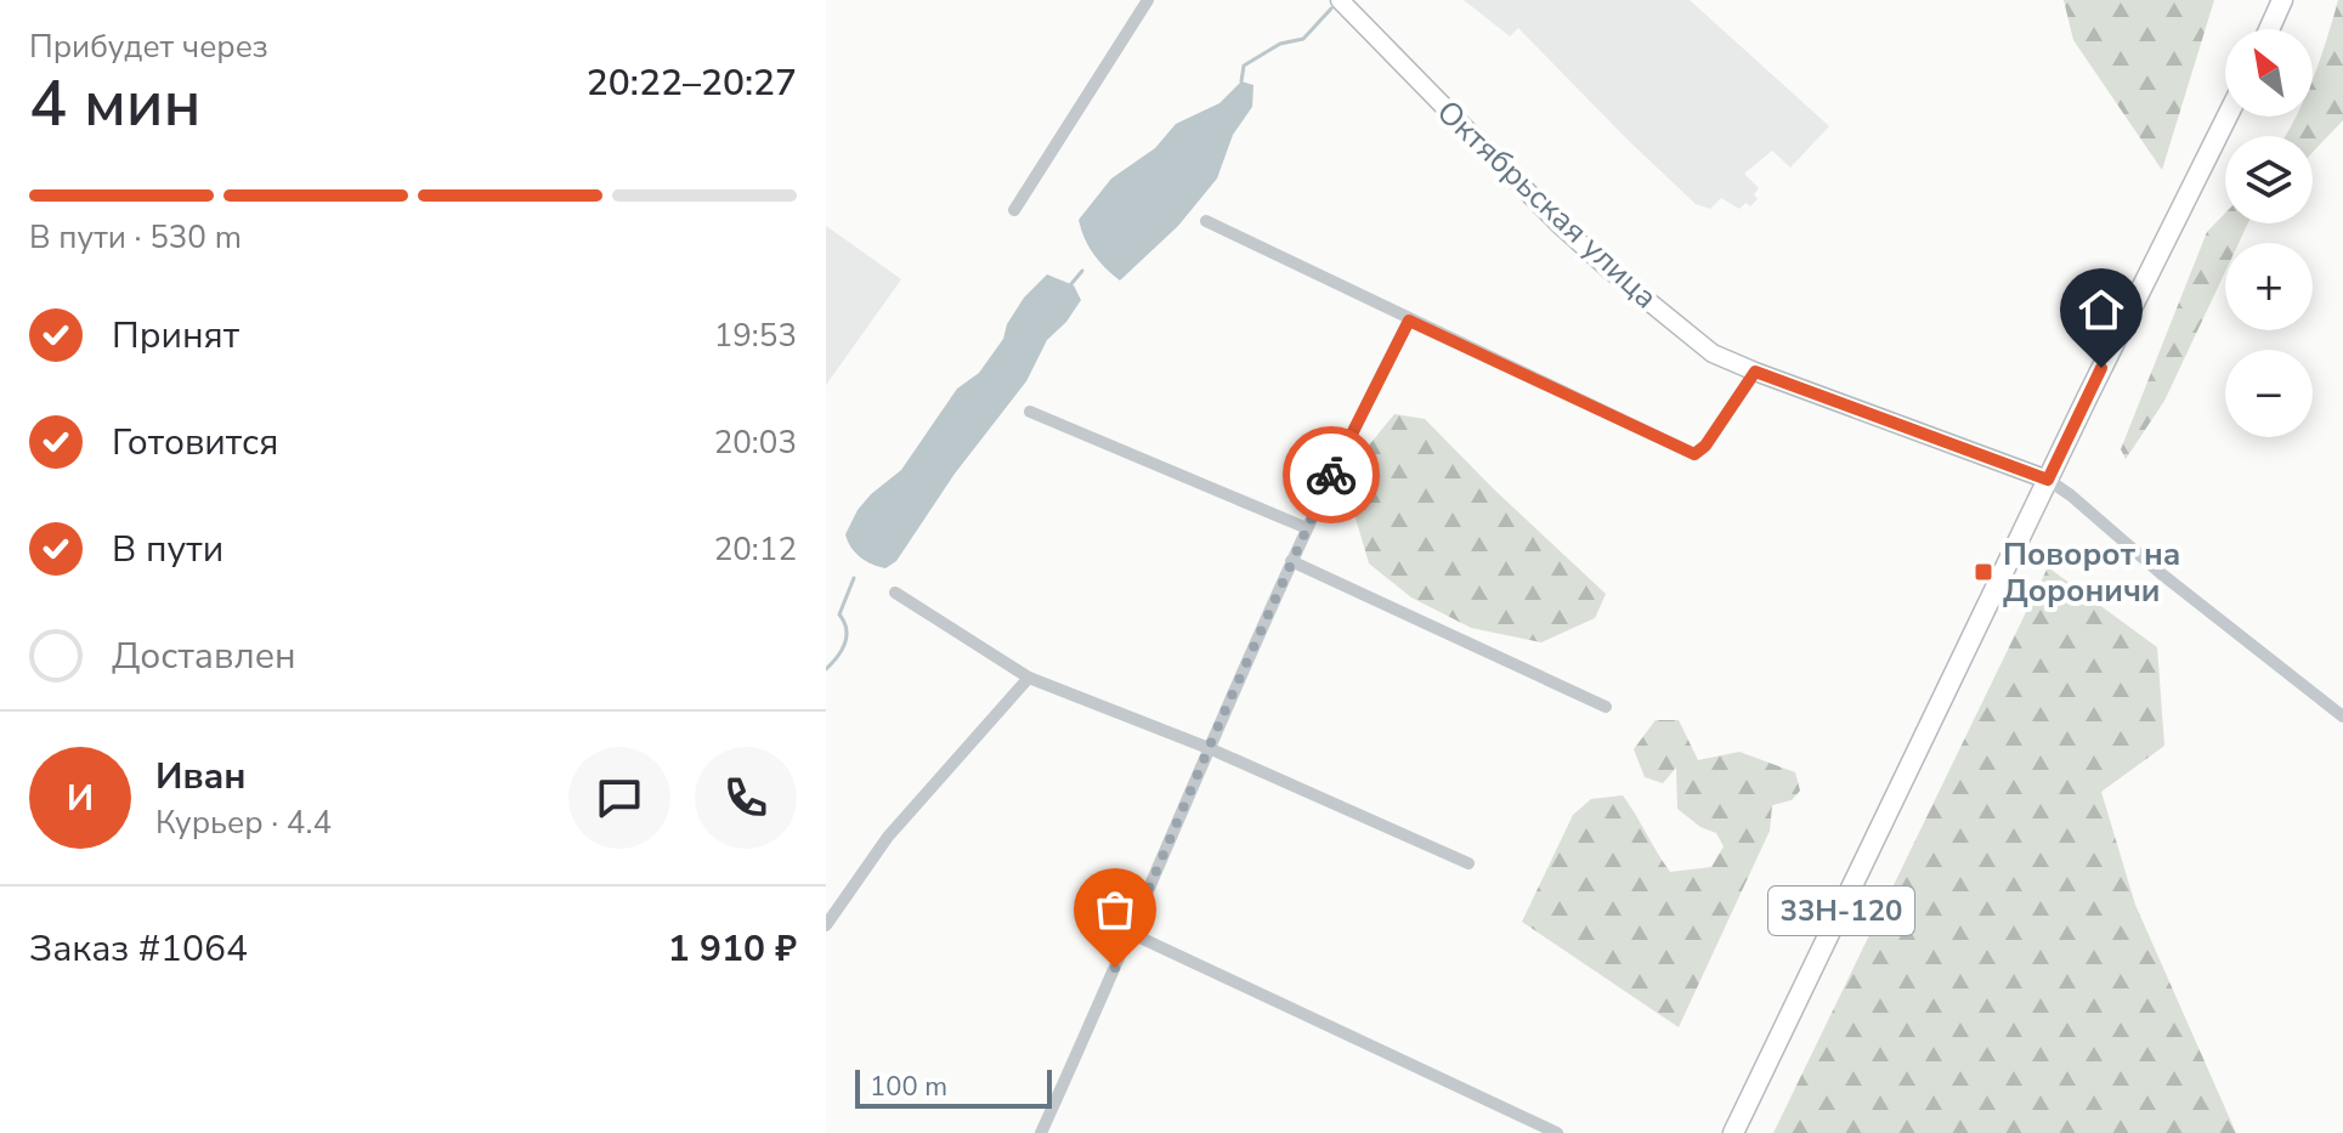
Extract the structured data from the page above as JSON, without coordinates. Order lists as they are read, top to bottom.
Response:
{
  "streets": {
    "main road": ["33Н-120"],
    "street": ["Октябрьская улица"]
  },
  "crossings": [
    ["Октябрьская улица", "33Н-120"]
  ],
  "places": {
    "transit": ["Поворот на Дороничи"]
  },
  "scale_bar": "100 m",
  "north": "top left",
  "page": {
    "heading": ["4 мин", "Прибудет через", "20:22–20:27"],
    "panel": [
      "Иван",
      "Курьер · 4.4",
      "Заказ #1064",
      "1 910 ₽"
    ],
    "map_buttons": ["+", "−"],
    "bar": "В пути · 530 m",
    "list": [
      ["Принят", "19:53"],
      ["Готовится", "20:03"],
      ["В пути", "20:12"],
      "Доставлен"
    ],
    "round": "И",
    "scale": "100 m"
  }
}
